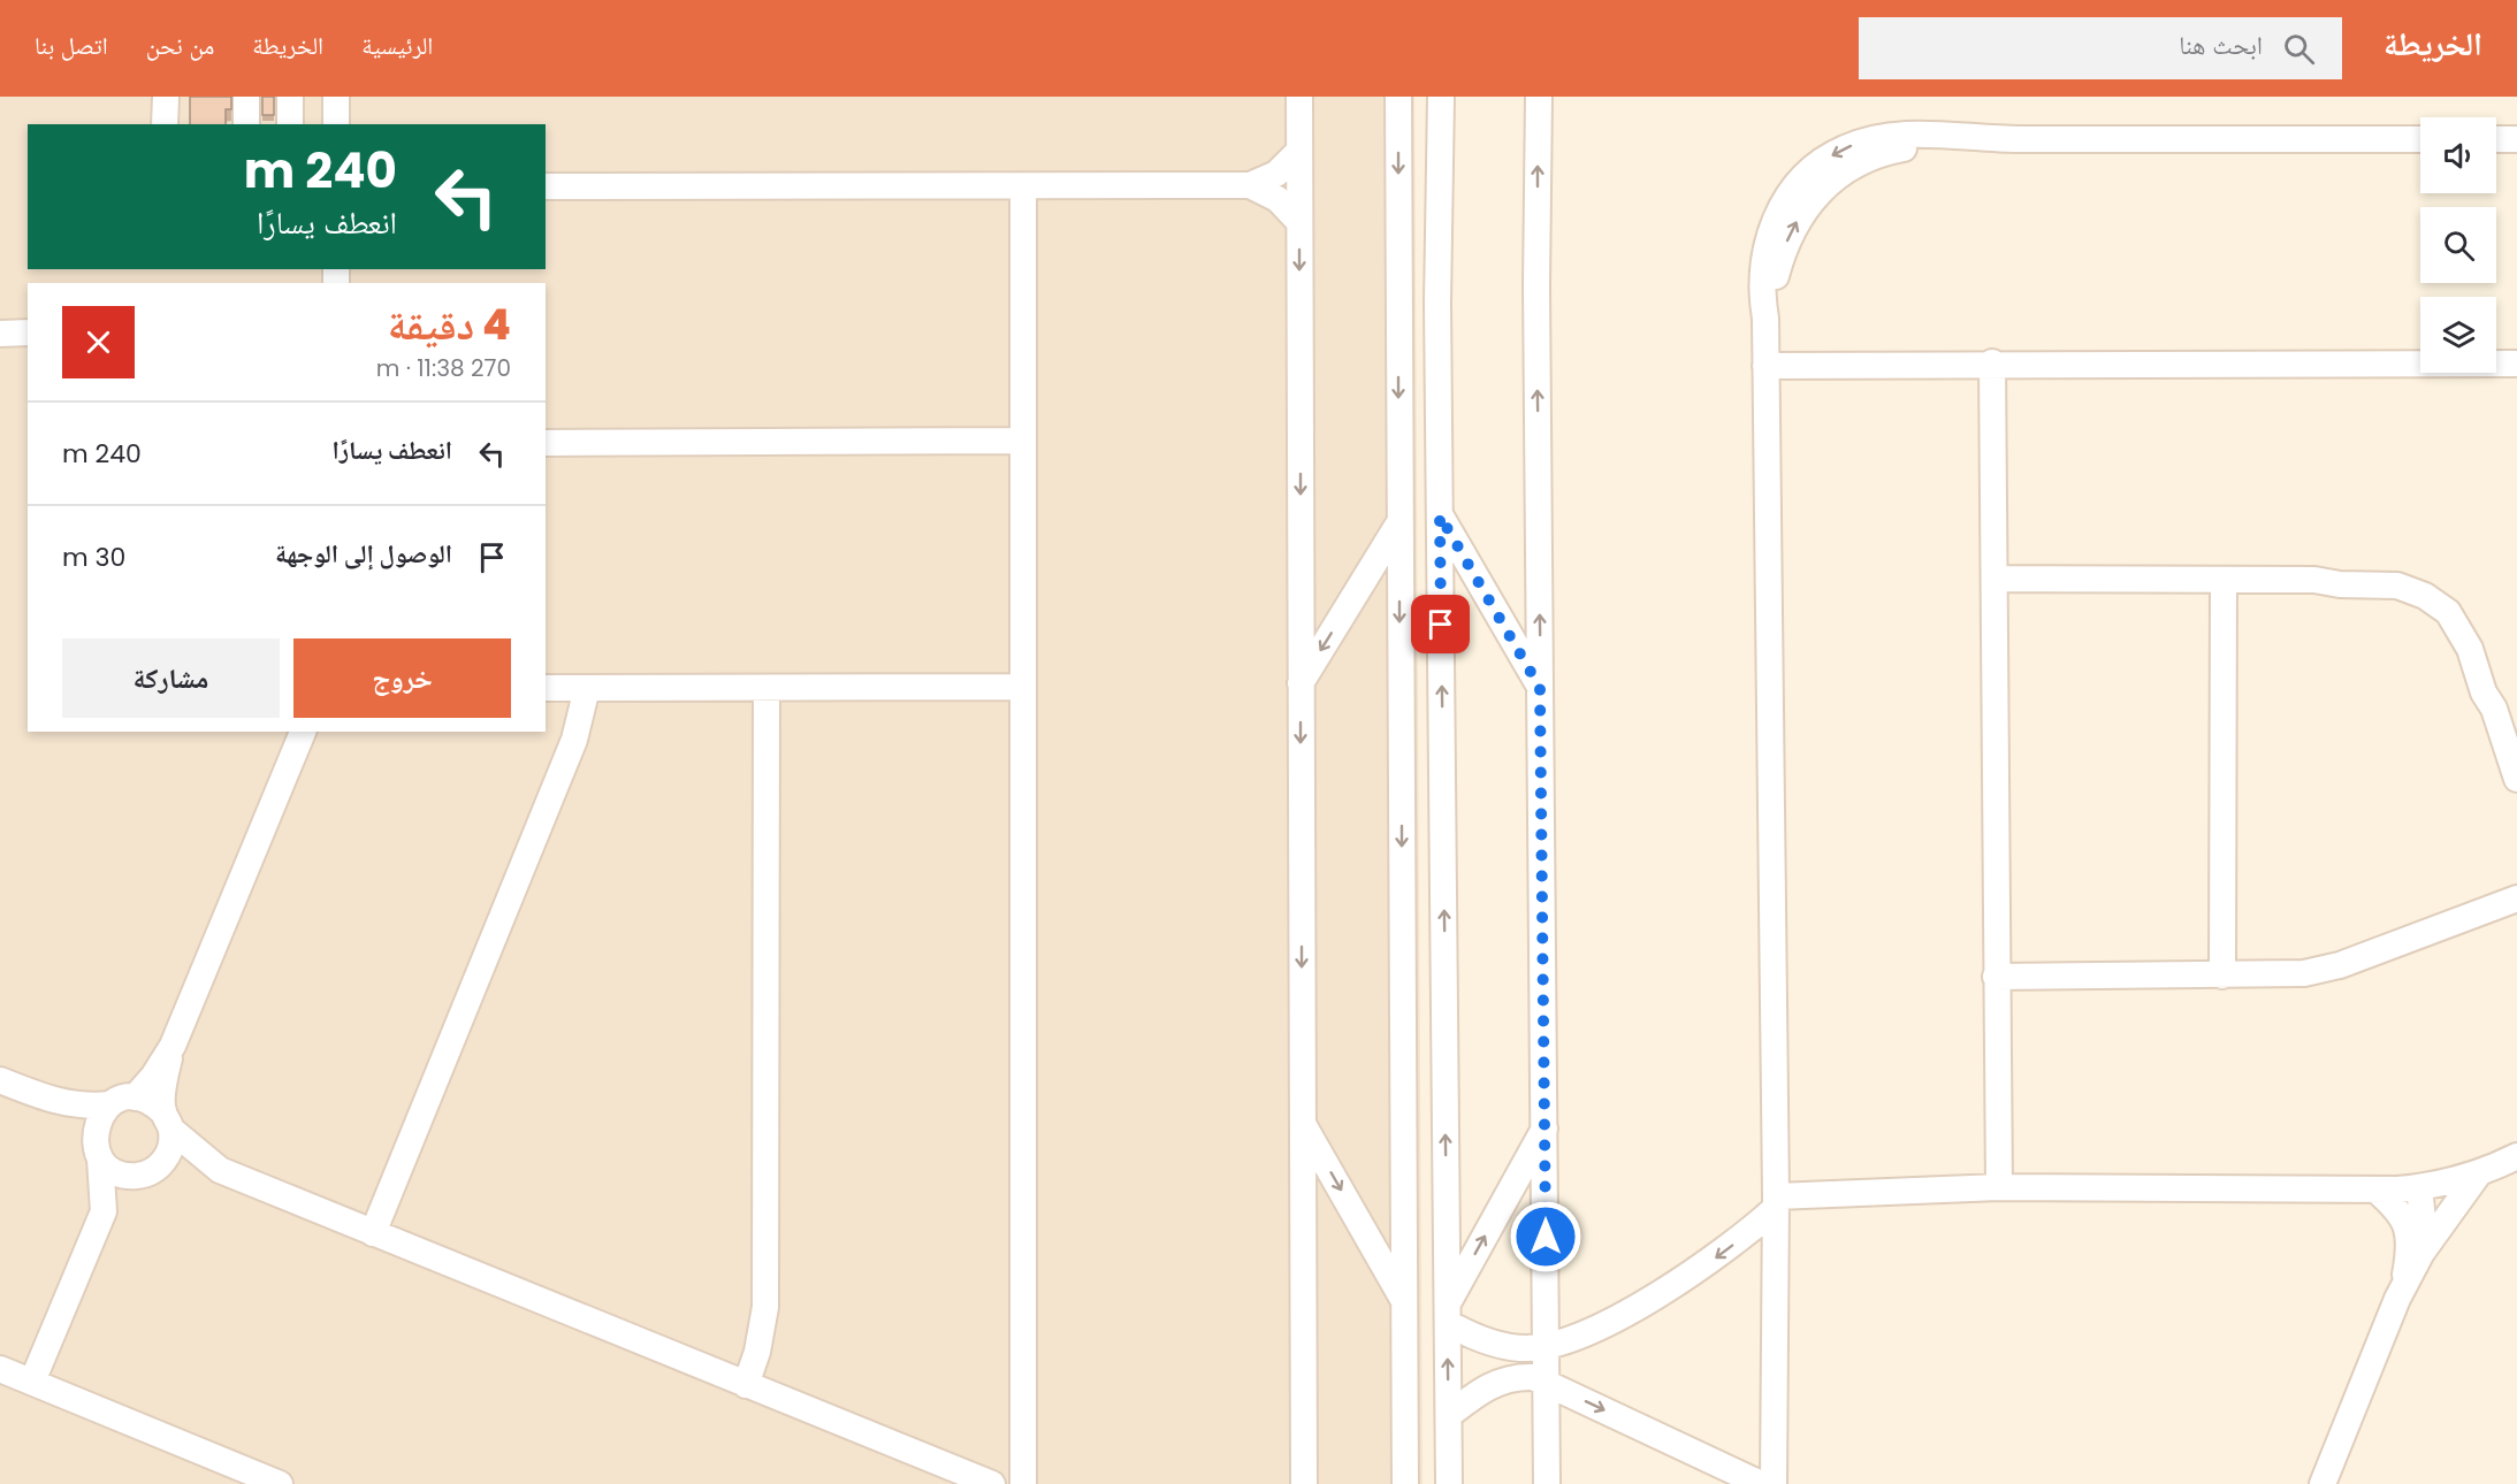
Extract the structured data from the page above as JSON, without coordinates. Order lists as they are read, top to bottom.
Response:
{
  "page": {
    "header": "الخريطة",
    "search": "ابحث هنا",
    "nav": [
      "الرئيسية",
      "الخريطة",
      "من نحن",
      "اتصل بنا"
    ],
    "turn": ["240 m", "انعطف يسارًا"],
    "heading": ["4 دقيقة", "270 m · 11:38"],
    "list": [
      {
        "name": "انعطف يسارًا",
        "value": "240 m"
      },
      {
        "name": "الوصول إلى الوجهة",
        "value": "30 m"
      }
    ],
    "buttons": ["خروج", "مشاركة"]
  }
}
